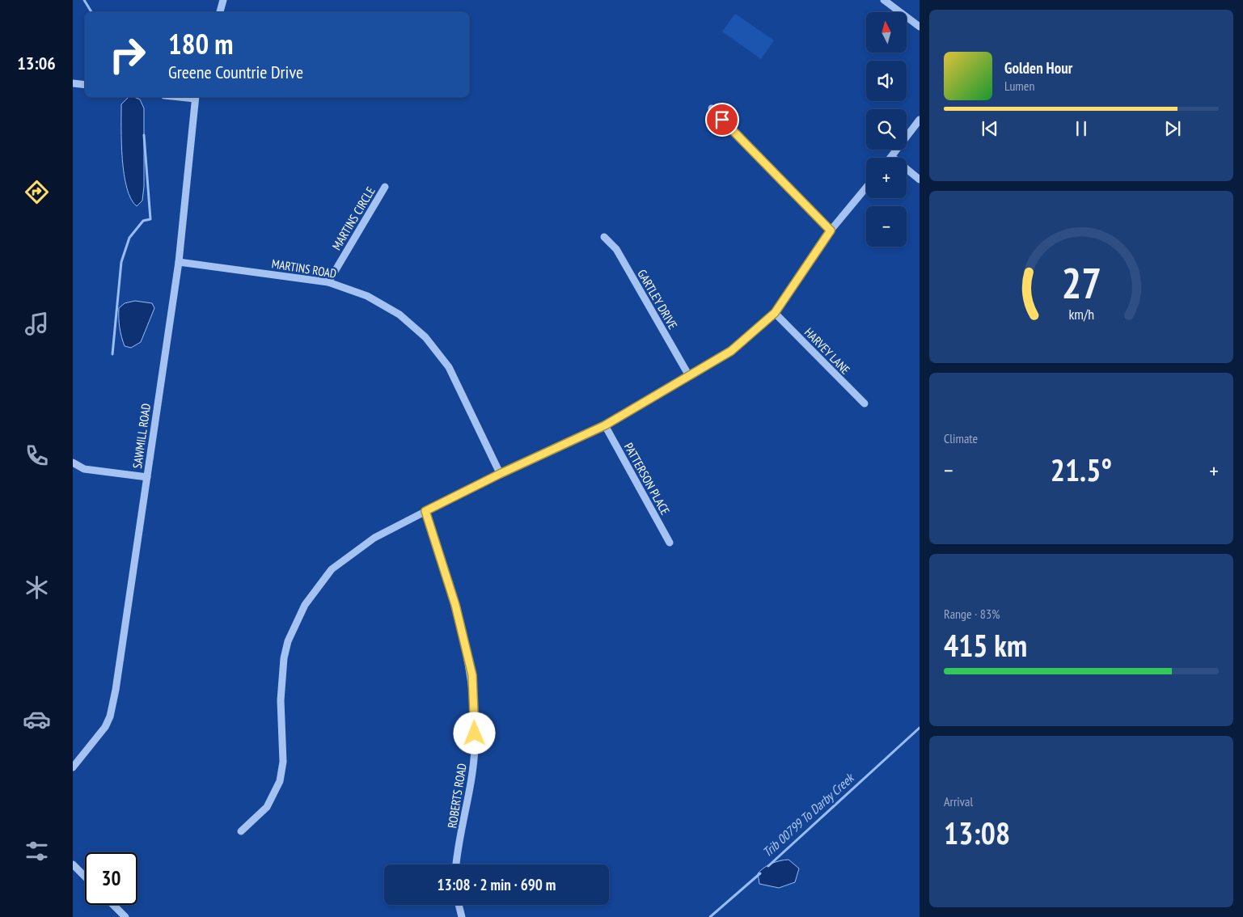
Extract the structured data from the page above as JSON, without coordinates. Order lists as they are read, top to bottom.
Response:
{
  "streets": {
    "street": [
      "MARTINS CIRCLE",
      "MARTINS ROAD",
      "GARTLEY DRIVE",
      "HARVEY LANE",
      "SAWMILL ROAD",
      "PATTERSON PLACE",
      "ROBERTS ROAD"
    ]
  },
  "crossings": [
    ["MARTINS CIRCLE", "MARTINS ROAD"],
    ["MARTINS ROAD", "SAWMILL ROAD"]
  ],
  "water": ["Trib 00799 To Darby Creek"],
  "north": "top",
  "page": {
    "tabs": "13:06",
    "map_buttons": ["+", "−"],
    "turn": ["180 m", "Greene Countrie Drive"],
    "song": ["Golden Hour", "Lumen"],
    "tile": [
      "Climate",
      ["Range · 83%", "415 km"],
      ["Arrival", "13:08"]
    ],
    "heat": ["−", "21.5°", "+"],
    "limit": "30",
    "trip": "13:08 · 2 min · 690 m",
    "gauge": ["27", "km/h"]
  }
}
